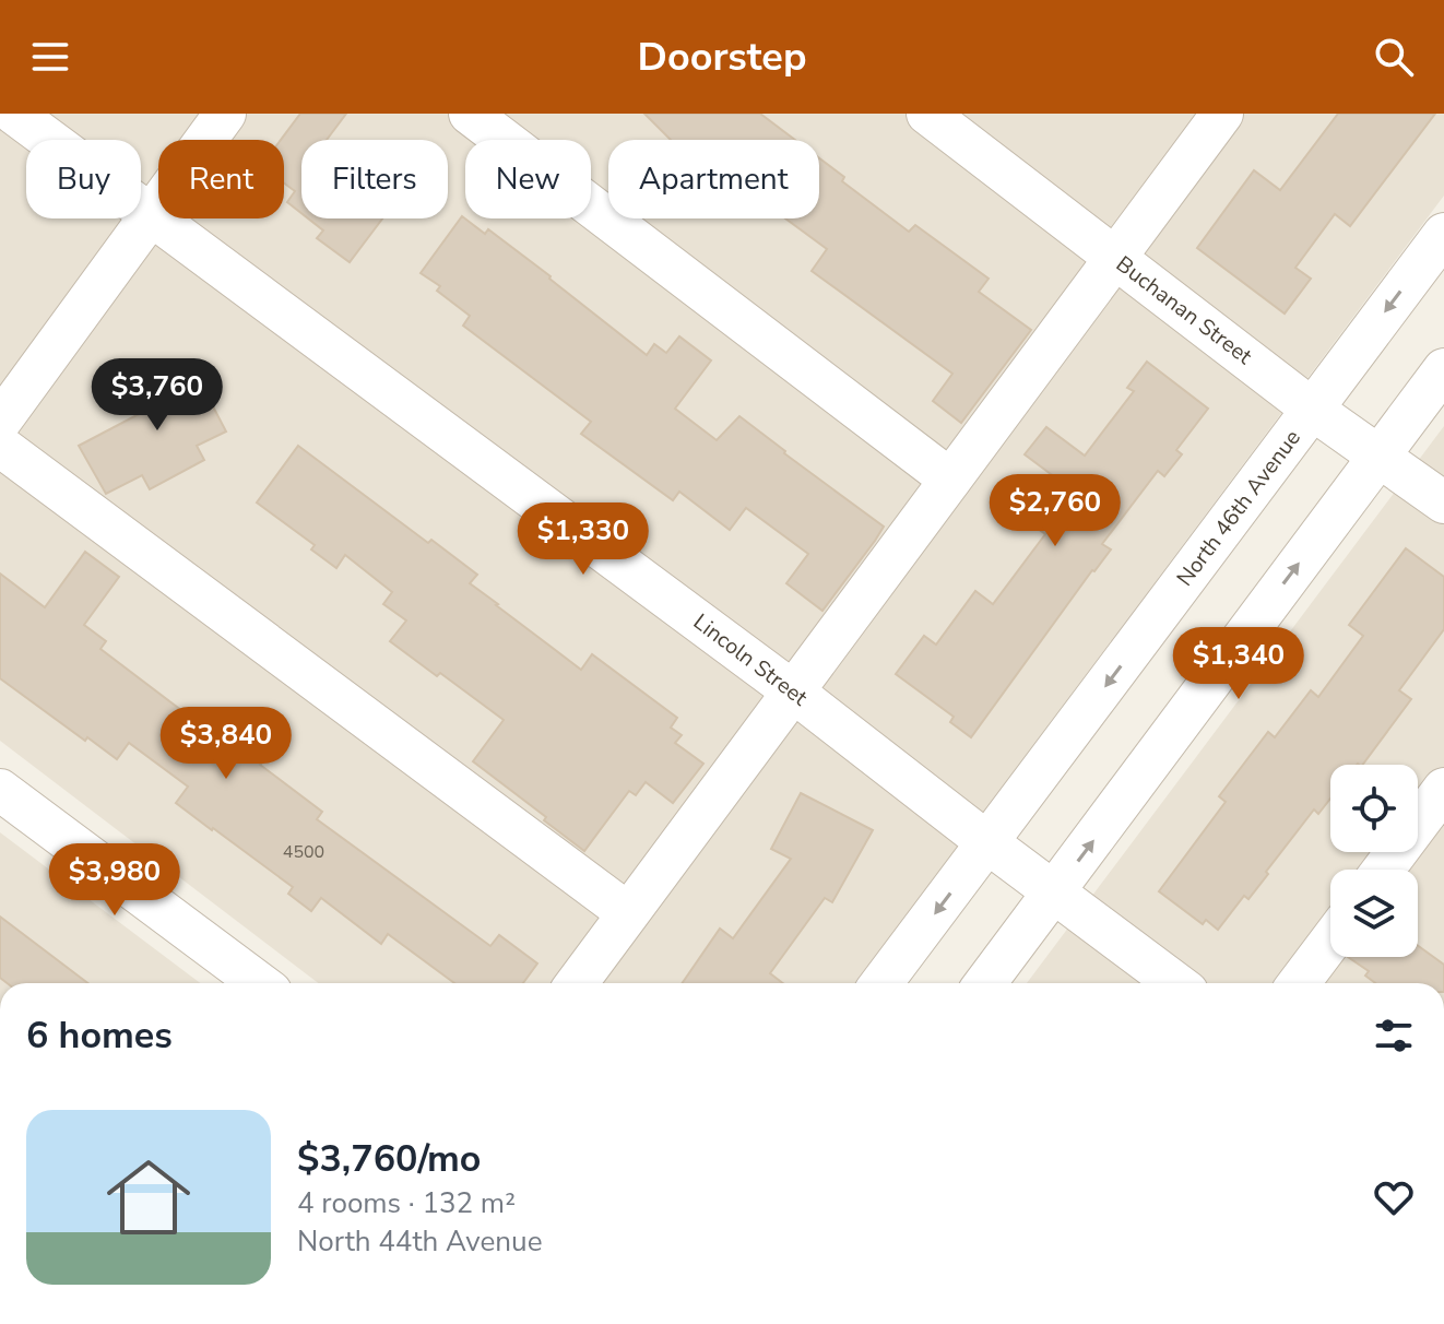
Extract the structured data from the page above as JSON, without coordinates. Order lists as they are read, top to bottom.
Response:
{
  "streets": {
    "street": ["Buchanan Street", "North 46th Avenue", "Lincoln Street"]
  },
  "crossings": [
    ["Buchanan Street", "North 46th Avenue"],
    ["North 46th Avenue", "Lincoln Street"]
  ],
  "house_numbers": ["4500"],
  "page": {
    "header": "Doorstep",
    "chip": [
      "Buy",
      "Rent",
      "Filters",
      "New",
      "Apartment"
    ],
    "price": [
      "$3,760",
      "$2,760",
      "$1,330",
      "$1,340",
      "$3,840",
      "$3,980"
    ],
    "heading": "6 homes",
    "list": [
      {
        "name": "$3,760/mo",
        "note": "4 rooms · 132 m² · North 44th Avenue"
      }
    ]
  }
}
